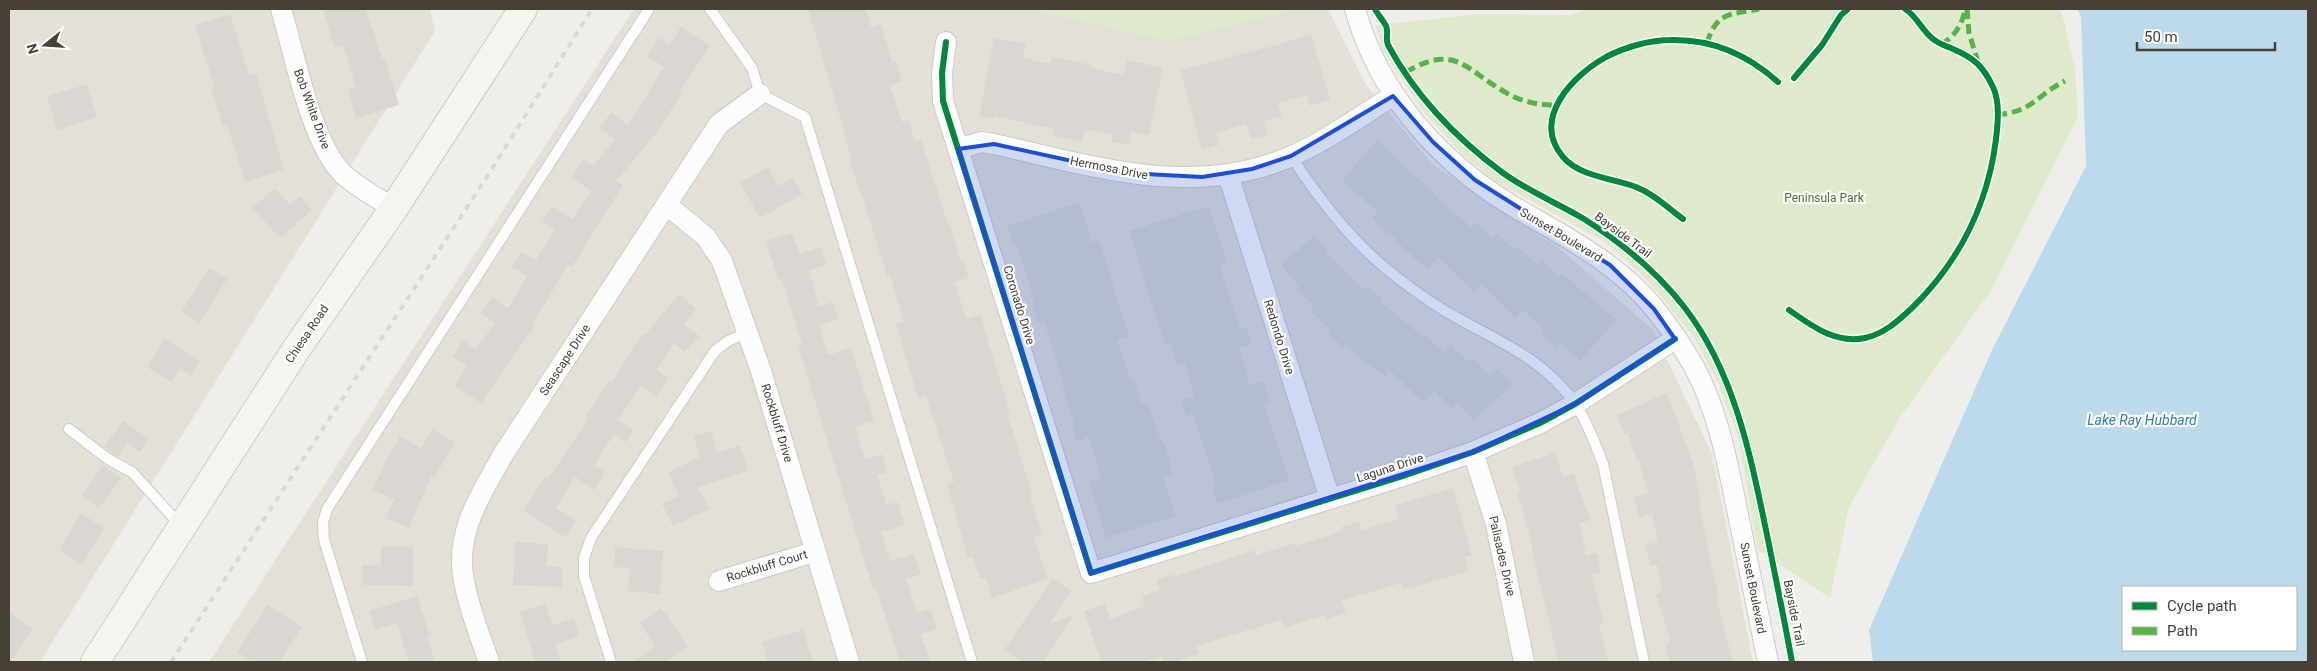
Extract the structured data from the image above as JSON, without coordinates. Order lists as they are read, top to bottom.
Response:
{
  "streets": {
    "main road": ["Chiesa Road"],
    "street": [
      "Bob White Drive",
      "Hermosa Drive",
      "Sunset Boulevard",
      "Coronado Drive",
      "Redondo Drive",
      "Seascape Drive",
      "Rockbluff Drive",
      "Laguna Drive",
      "Palisades Drive",
      "Rockbluff Court"
    ],
    "cycle path": ["Bayside Trail"]
  },
  "crossings": [
    ["Bob White Drive", "Chiesa Road"],
    ["Hermosa Drive", "Sunset Boulevard"],
    ["Hermosa Drive", "Coronado Drive"],
    ["Hermosa Drive", "Redondo Drive"],
    ["Sunset Boulevard", "Laguna Drive"],
    ["Coronado Drive", "Laguna Drive"],
    ["Redondo Drive", "Laguna Drive"],
    ["Seascape Drive", "Rockbluff Drive"],
    ["Rockbluff Drive", "Rockbluff Court"],
    ["Laguna Drive", "Palisades Drive"]
  ],
  "water": ["Lake Ray Hubbard"],
  "parks": ["Peninsula Park"],
  "legend": ["Cycle path", "Path"],
  "scale_bar": "50 m",
  "north": "left"
}
